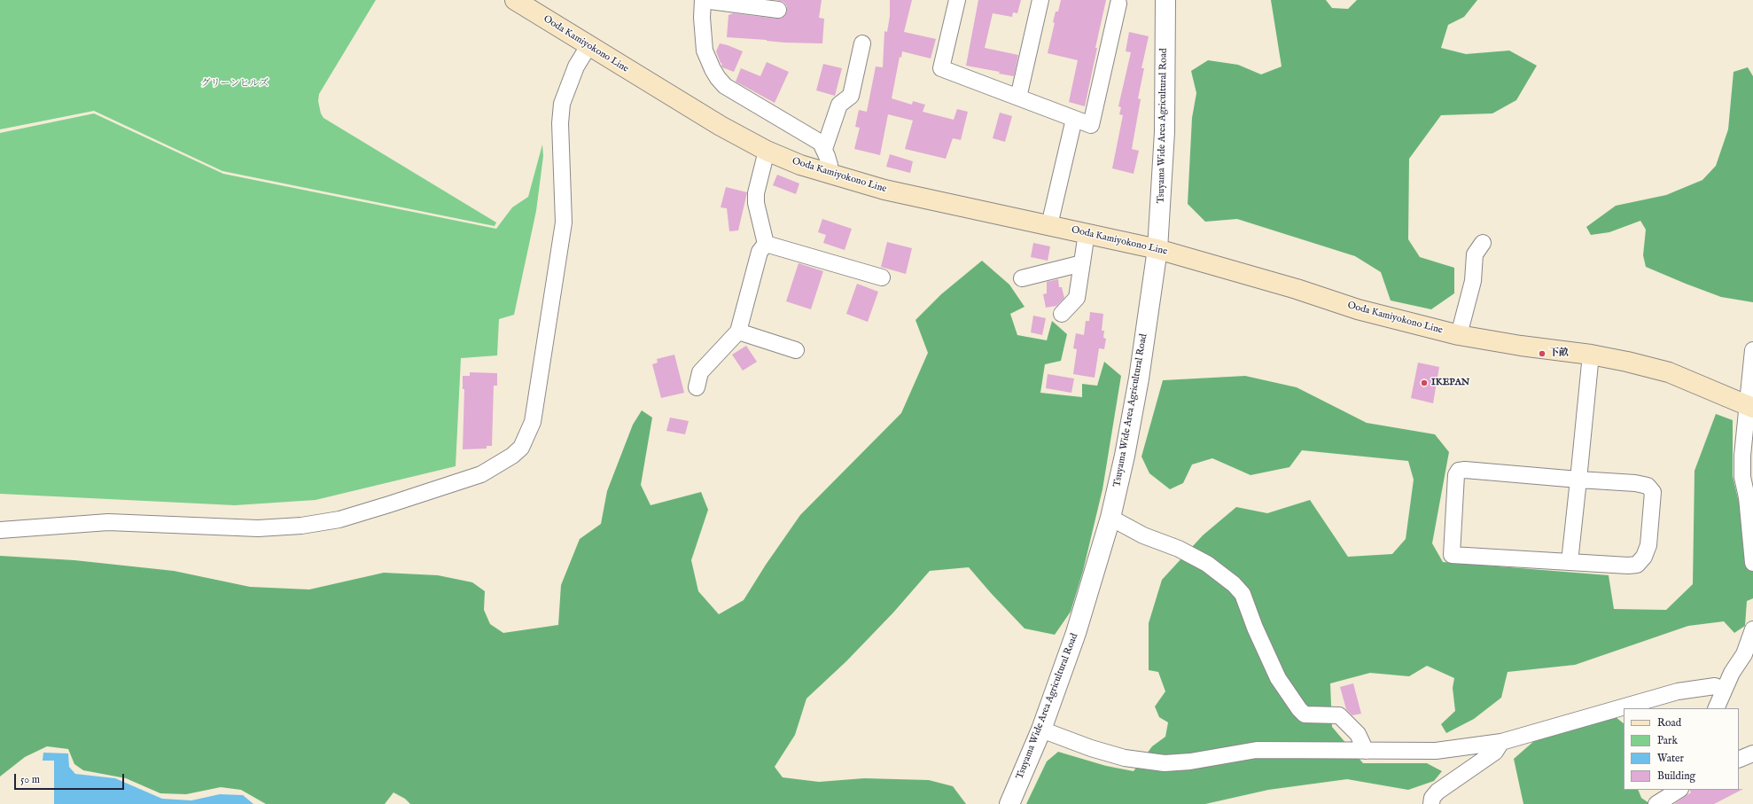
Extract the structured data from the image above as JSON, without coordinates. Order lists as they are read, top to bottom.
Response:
{
  "streets": {
    "main road": ["Ooda Kamiyokono Line"],
    "street": ["Tsuyama Wide Area Agricultural Road"]
  },
  "crossings": [
    ["Ooda Kamiyokono Line", "Tsuyama Wide Area Agricultural Road"]
  ],
  "parks": ["グリーンヒルズ"],
  "places": ["下畝", "IKEPAN"],
  "legend": [
    "Road",
    "Park",
    "Water",
    "Building"
  ],
  "scale_bar": "50 m"
}
